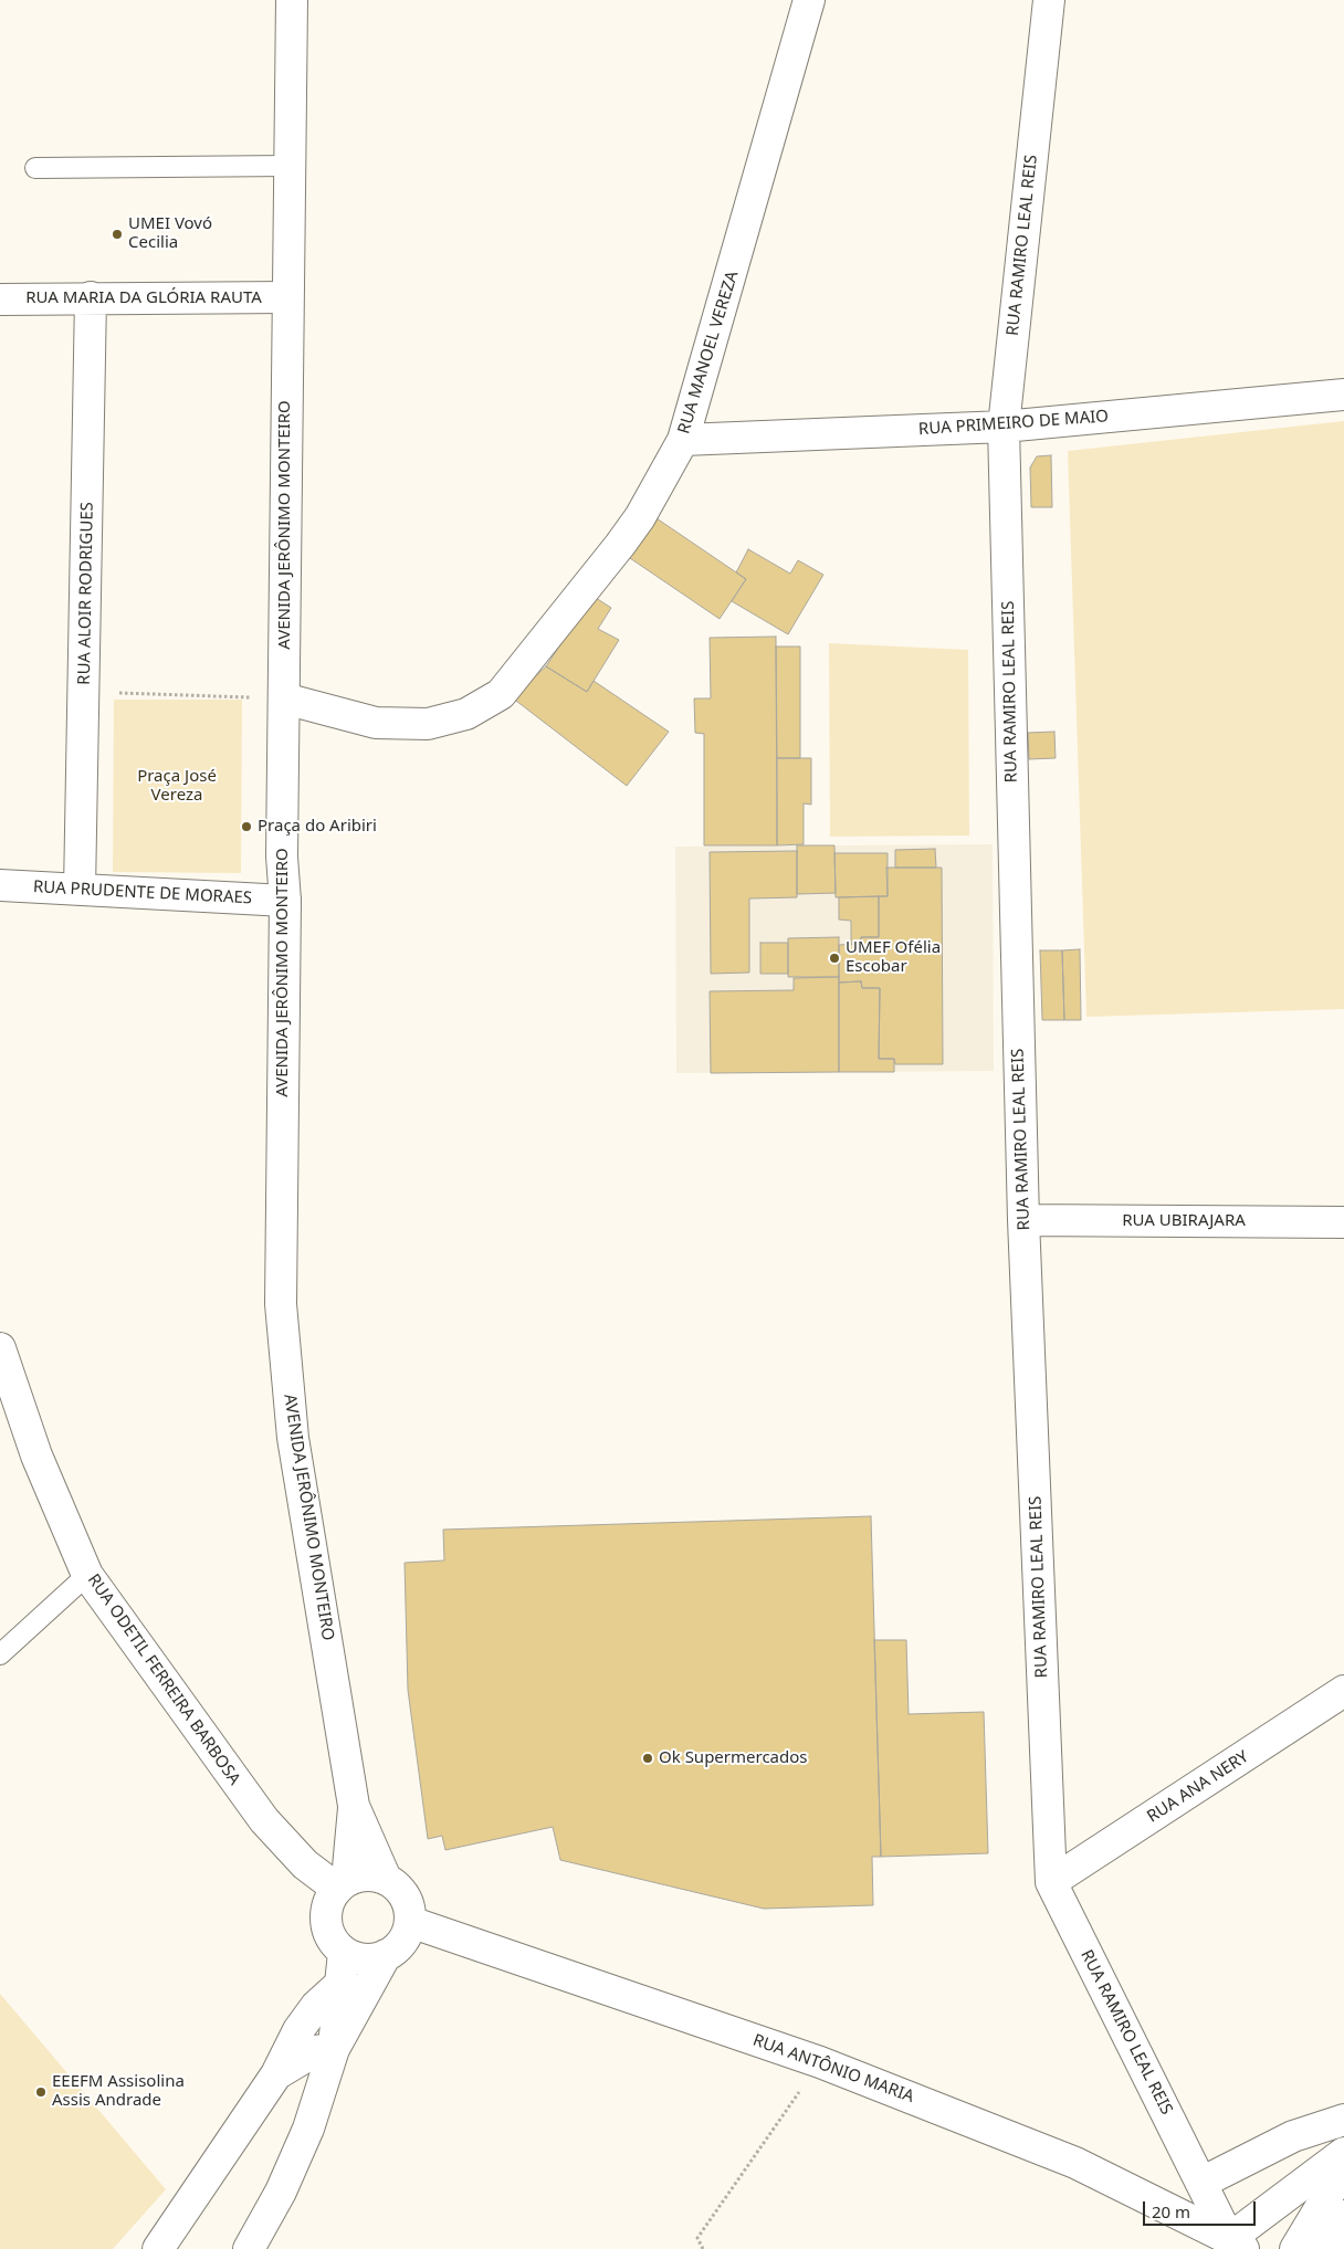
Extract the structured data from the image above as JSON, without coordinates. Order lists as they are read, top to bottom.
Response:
{
  "streets": {
    "street": [
      "RUA RAMIRO LEAL REIS",
      "RUA MARIA DA GLÓRIA RAUTA",
      "RUA MANOEL VEREZA",
      "RUA PRIMEIRO DE MAIO",
      "AVENIDA JERÔNIMO MONTEIRO",
      "RUA ALOIR RODRIGUES",
      "RUA PRUDENTE DE MORAES",
      "RUA UBIRAJARA",
      "RUA ODETIL FERREIRA BARBOSA",
      "RUA ANA NERY",
      "RUA ANTÔNIO MARIA"
    ]
  },
  "crossings": [
    ["RUA RAMIRO LEAL REIS", "RUA PRIMEIRO DE MAIO"],
    ["RUA RAMIRO LEAL REIS", "RUA UBIRAJARA"],
    ["RUA RAMIRO LEAL REIS", "RUA ANA NERY"],
    ["RUA RAMIRO LEAL REIS", "RUA ANTÔNIO MARIA"],
    ["RUA MARIA DA GLÓRIA RAUTA", "AVENIDA JERÔNIMO MONTEIRO"],
    ["RUA MARIA DA GLÓRIA RAUTA", "RUA ALOIR RODRIGUES"],
    ["RUA MANOEL VEREZA", "RUA PRIMEIRO DE MAIO"],
    ["RUA MANOEL VEREZA", "AVENIDA JERÔNIMO MONTEIRO"],
    ["AVENIDA JERÔNIMO MONTEIRO", "RUA PRUDENTE DE MORAES"],
    ["AVENIDA JERÔNIMO MONTEIRO", "RUA ODETIL FERREIRA BARBOSA"],
    ["AVENIDA JERÔNIMO MONTEIRO", "RUA ANTÔNIO MARIA"],
    ["RUA ALOIR RODRIGUES", "RUA PRUDENTE DE MORAES"],
    ["RUA ODETIL FERREIRA BARBOSA", "RUA ANTÔNIO MARIA"]
  ],
  "parks": ["Praça José Vereza"],
  "places": [
    "UMEI Vovó Cecilia",
    "Praça do Aribiri",
    "UMEF Ofélia Escobar",
    "Ok Supermercados",
    "EEEFM Assisolina Assis Andrade"
  ],
  "scale_bar": "20 m"
}
